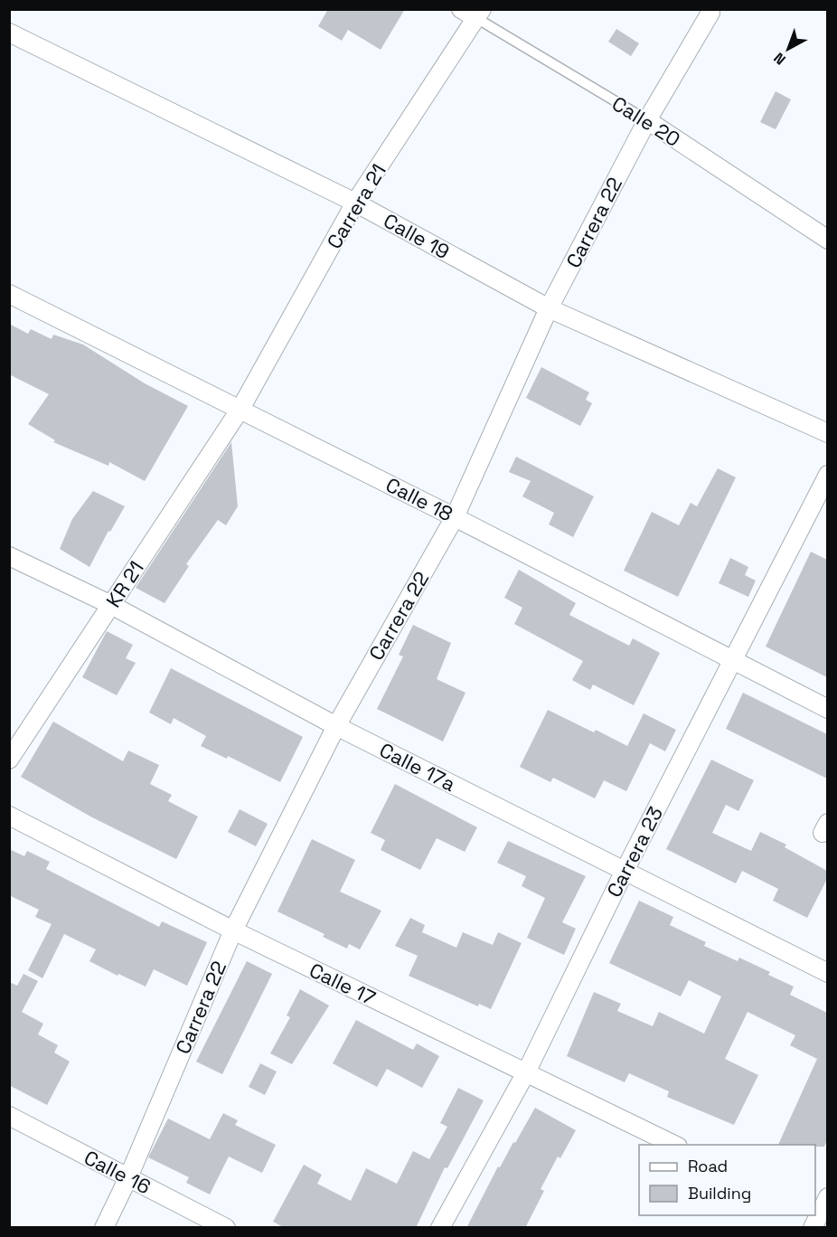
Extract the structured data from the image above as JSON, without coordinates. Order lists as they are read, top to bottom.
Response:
{
  "streets": {
    "street": [
      "Calle 20",
      "Carrera 21",
      "Carrera 22",
      "Calle 19",
      "Calle 18",
      "KR 21",
      "Calle 17a",
      "Carrera 23",
      "Calle 17",
      "Calle 16"
    ]
  },
  "crossings": [
    ["Calle 20", "Carrera 21"],
    ["Calle 20", "Carrera 22"],
    ["Carrera 21", "Calle 19"],
    ["Carrera 21", "Calle 18"],
    ["Carrera 21", "KR 21"],
    ["Carrera 22", "Calle 19"],
    ["Carrera 22", "Calle 18"],
    ["Carrera 22", "Calle 17a"],
    ["Carrera 22", "Calle 17"],
    ["Carrera 22", "Calle 16"],
    ["Calle 18", "KR 21"],
    ["Calle 18", "Carrera 23"],
    ["KR 21", "Calle 17a"],
    ["Calle 17a", "Carrera 23"],
    ["Carrera 23", "Calle 17"]
  ],
  "legend": ["Road", "Building"],
  "north": "bottom left"
}
